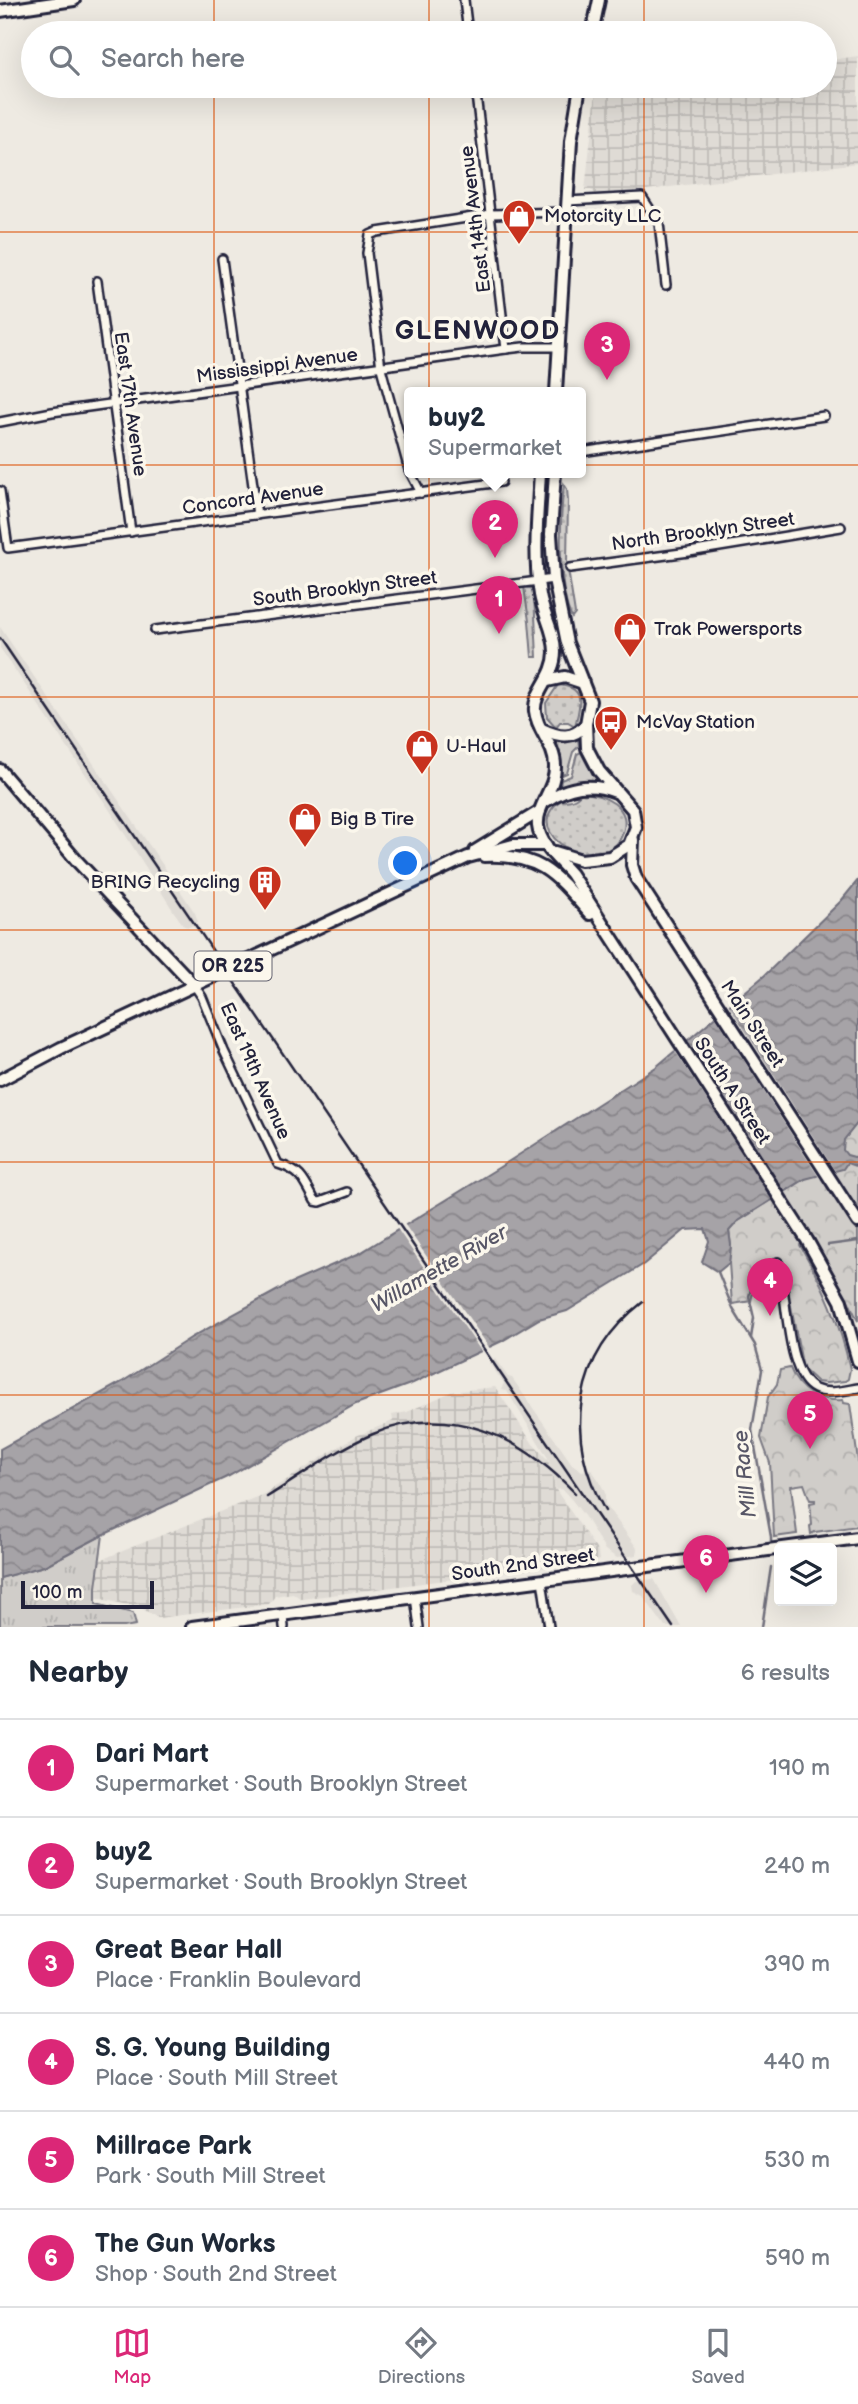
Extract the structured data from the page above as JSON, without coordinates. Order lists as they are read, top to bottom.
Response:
{
  "streets": {
    "main road": [
      "OR 225",
      "Main Street",
      "East 19th Avenue",
      "South A Street",
      "South 2nd Street"
    ],
    "street": [
      "East 14th Avenue",
      "Mississippi Avenue",
      "East 17th Avenue",
      "Concord Avenue",
      "North Brooklyn Street",
      "South Brooklyn Street"
    ]
  },
  "crossings": [
    ["East 14th Avenue", "Mississippi Avenue"],
    ["Mississippi Avenue", "East 17th Avenue"],
    ["East 17th Avenue", "Concord Avenue"],
    ["OR 225", "Main Street"],
    ["OR 225", "East 19th Avenue"],
    ["OR 225", "South A Street"],
    ["Main Street", "South A Street"]
  ],
  "districts": ["GLENWOOD"],
  "water": ["Willamette River", "Mill Race"],
  "places": {
    "shop": [
      "Motorcity LLC",
      "Trak Powersports",
      "U-Haul",
      "Big B Tire"
    ],
    "bus stop": ["McVay Station"],
    "building": ["BRING Recycling"]
  },
  "scale_bar": "100 m",
  "page": {
    "search": "Search here",
    "pins": [
      "3",
      "2",
      "1",
      "4",
      "5",
      "6"
    ],
    "popup": ["buy2", "Supermarket"],
    "scale": "100 m",
    "heading": ["Nearby", "6 results"],
    "list": [
      {
        "mark": "1",
        "name": "Dari Mart",
        "note": "Supermarket · South Brooklyn Street",
        "value": "190 m"
      },
      {
        "mark": "2",
        "name": "buy2",
        "note": "Supermarket · South Brooklyn Street",
        "value": "240 m"
      },
      {
        "mark": "3",
        "name": "Great Bear Hall",
        "note": "Place · Franklin Boulevard",
        "value": "390 m"
      },
      {
        "mark": "4",
        "name": "S. G. Young Building",
        "note": "Place · South Mill Street",
        "value": "440 m"
      },
      {
        "mark": "5",
        "name": "Millrace Park",
        "note": "Park · South Mill Street",
        "value": "530 m"
      },
      {
        "mark": "6",
        "name": "The Gun Works",
        "note": "Shop · South 2nd Street",
        "value": "590 m"
      }
    ],
    "nav": ["Map", "Directions", "Saved"]
  }
}
